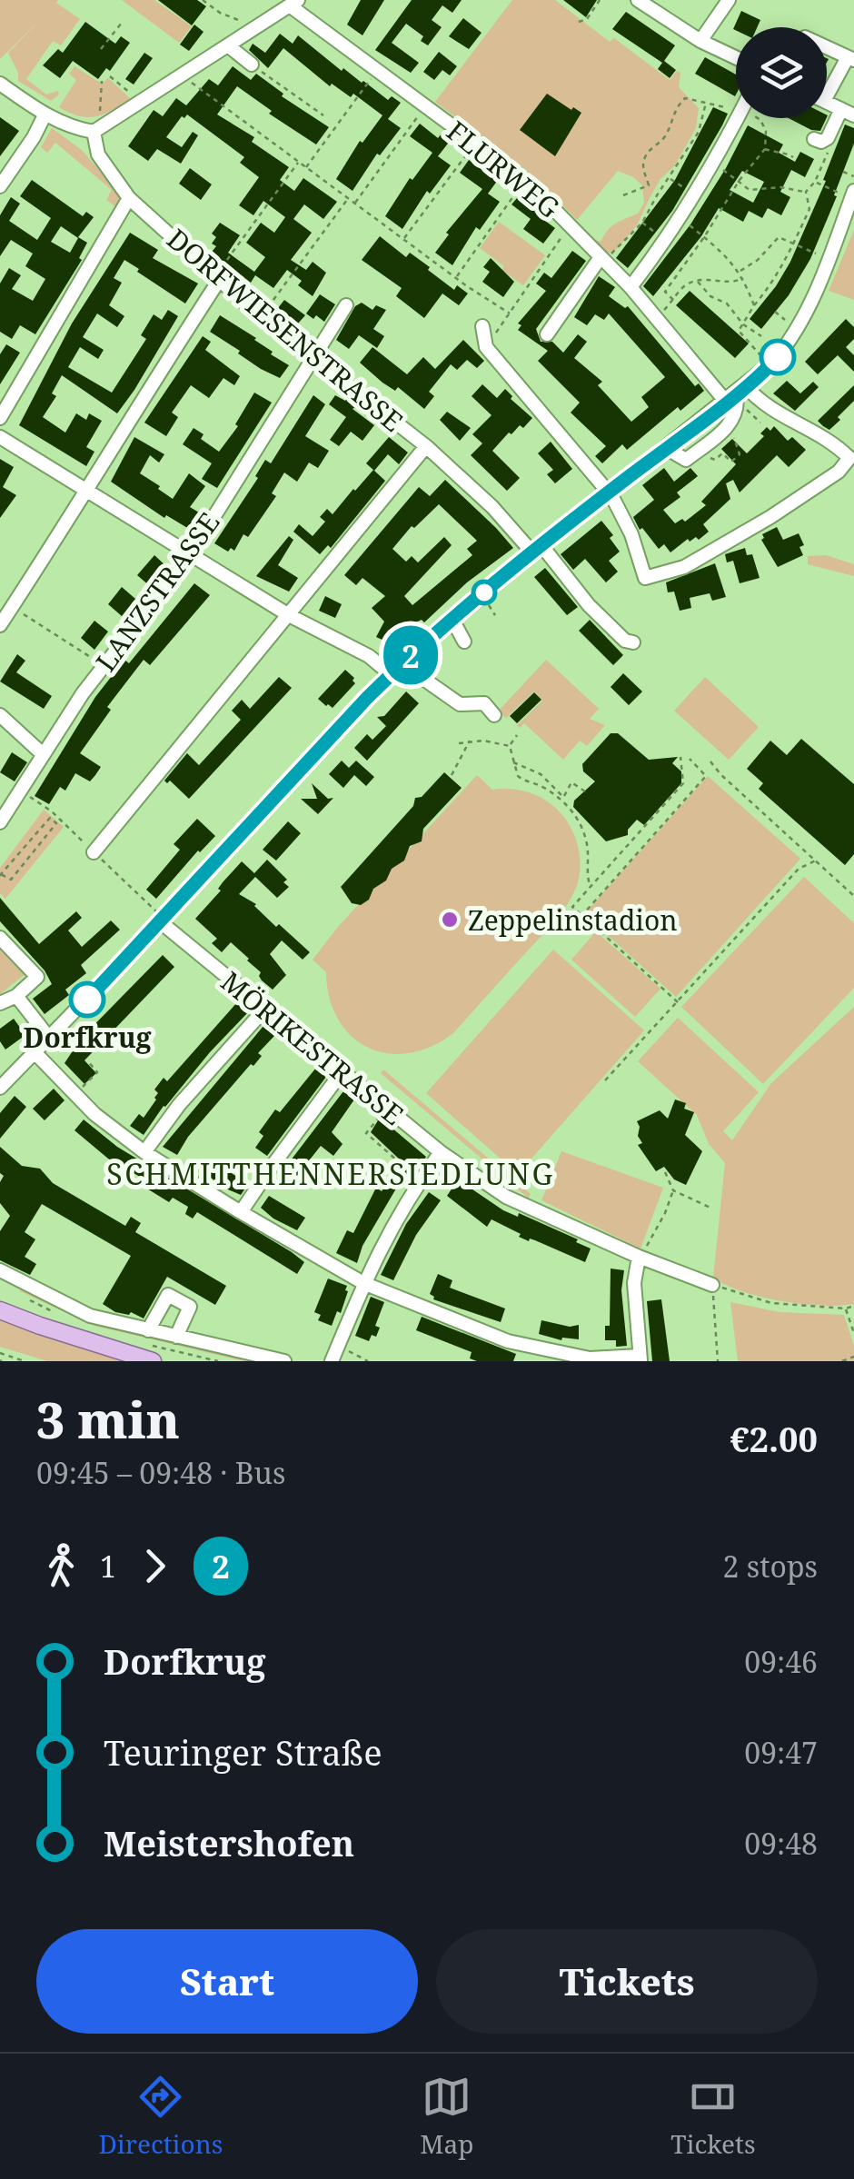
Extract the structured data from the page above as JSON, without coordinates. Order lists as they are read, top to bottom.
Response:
{
  "streets": {
    "street": [
      "FLURWEG",
      "DORFWIESENSTRASSE",
      "LANZSTRASSE",
      "MÖRIKESTRASSE"
    ]
  },
  "crossings": [
    ["DORFWIESENSTRASSE", "LANZSTRASSE"]
  ],
  "districts": ["SCHMITTHENNERSIEDLUNG"],
  "places": ["Zeppelinstadion", "Dorfkrug"],
  "lines": ["bus line 2"],
  "page": {
    "on_map": "2",
    "heading": ["3 min", "09:45 – 09:48 · Bus", "€2.00"],
    "legs": ["1", "2", "2 stops"],
    "list": [
      {
        "name": "Dorfkrug",
        "value": "09:46"
      },
      {
        "name": "Teuringer Straße",
        "value": "09:47"
      },
      {
        "name": "Meistershofen",
        "value": "09:48"
      }
    ],
    "buttons": ["Start", "Tickets"],
    "tabs": ["Directions", "Map", "Tickets"]
  }
}
